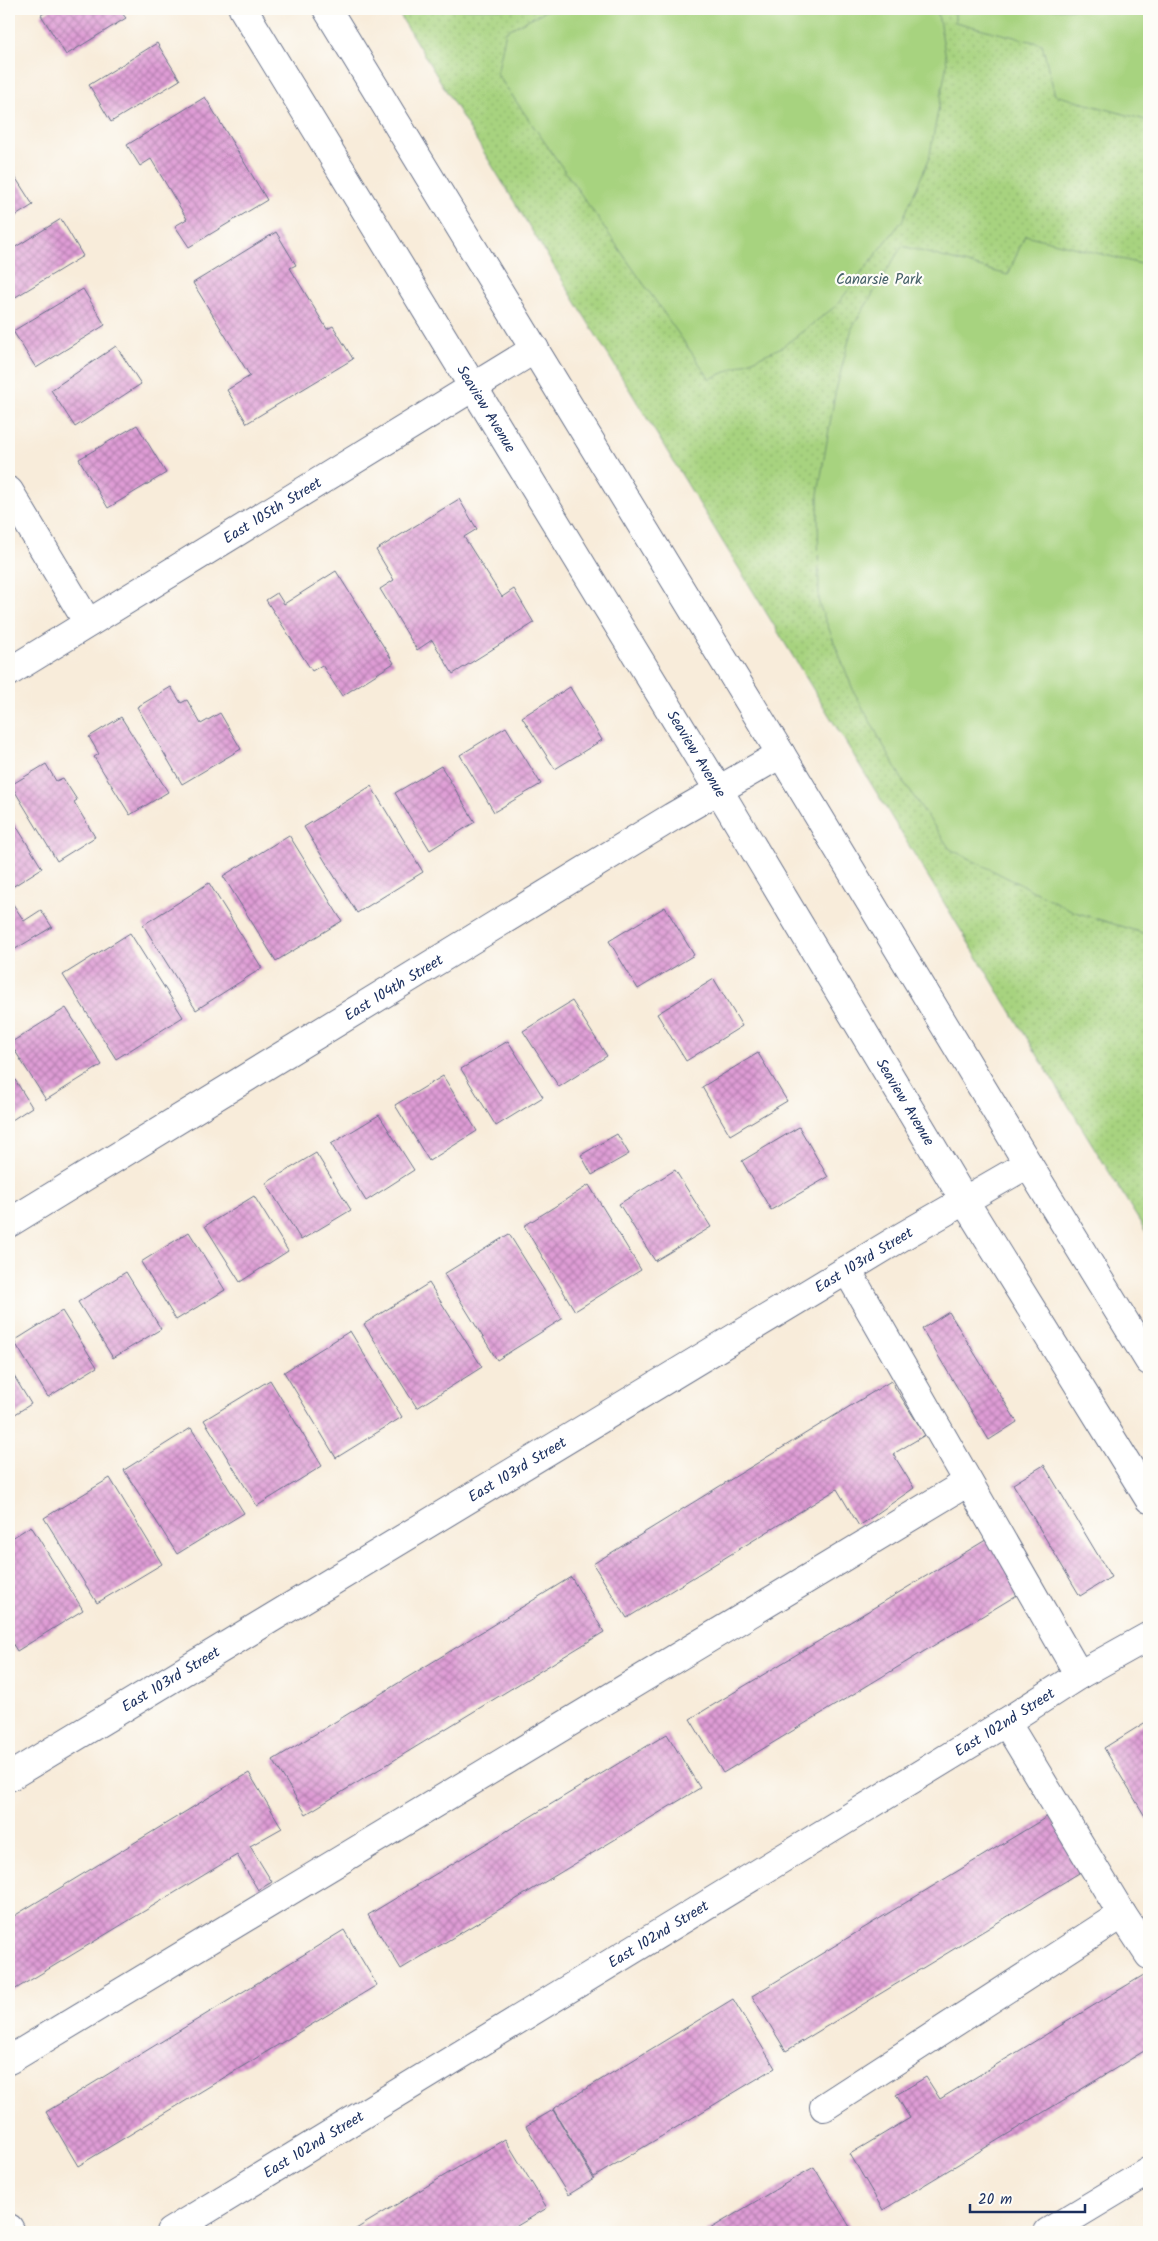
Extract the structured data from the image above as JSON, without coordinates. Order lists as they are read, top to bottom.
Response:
{
  "streets": {
    "street": [
      "Seaview Avenue",
      "East 105th Street",
      "East 104th Street",
      "East 103rd Street",
      "East 102nd Street"
    ]
  },
  "crossings": [
    ["Seaview Avenue", "East 105th Street"],
    ["Seaview Avenue", "East 104th Street"],
    ["Seaview Avenue", "East 103rd Street"]
  ],
  "parks": ["Canarsie Park"],
  "scale_bar": "20 m"
}
